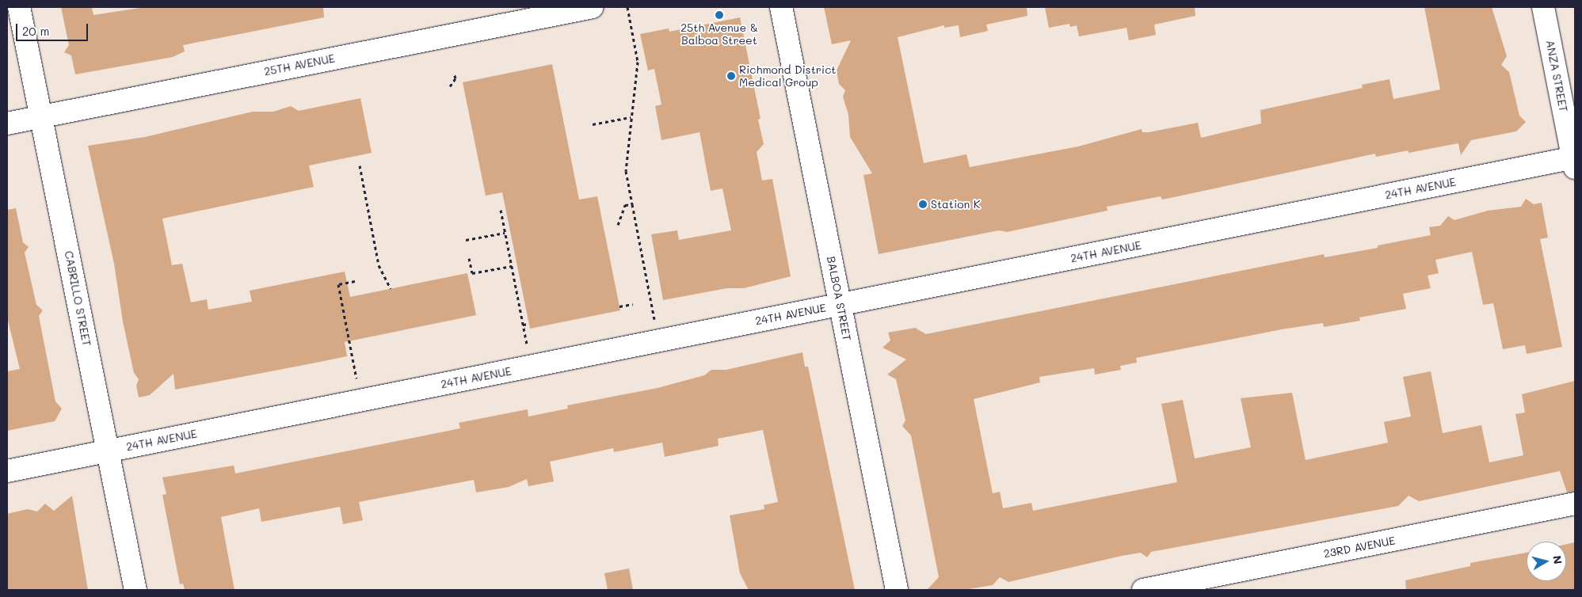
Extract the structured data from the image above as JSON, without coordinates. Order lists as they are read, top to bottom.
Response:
{
  "streets": {
    "street": [
      "25TH AVENUE",
      "ANZA STREET",
      "24TH AVENUE",
      "CABRILLO STREET",
      "BALBOA STREET",
      "23RD AVENUE"
    ]
  },
  "crossings": [
    ["25TH AVENUE", "CABRILLO STREET"],
    ["ANZA STREET", "24TH AVENUE"],
    ["24TH AVENUE", "CABRILLO STREET"],
    ["24TH AVENUE", "BALBOA STREET"]
  ],
  "places": ["25th Avenue & Balboa Street", "Richmond District Medical Group", "Station K"],
  "scale_bar": "20 m",
  "north": "right"
}
